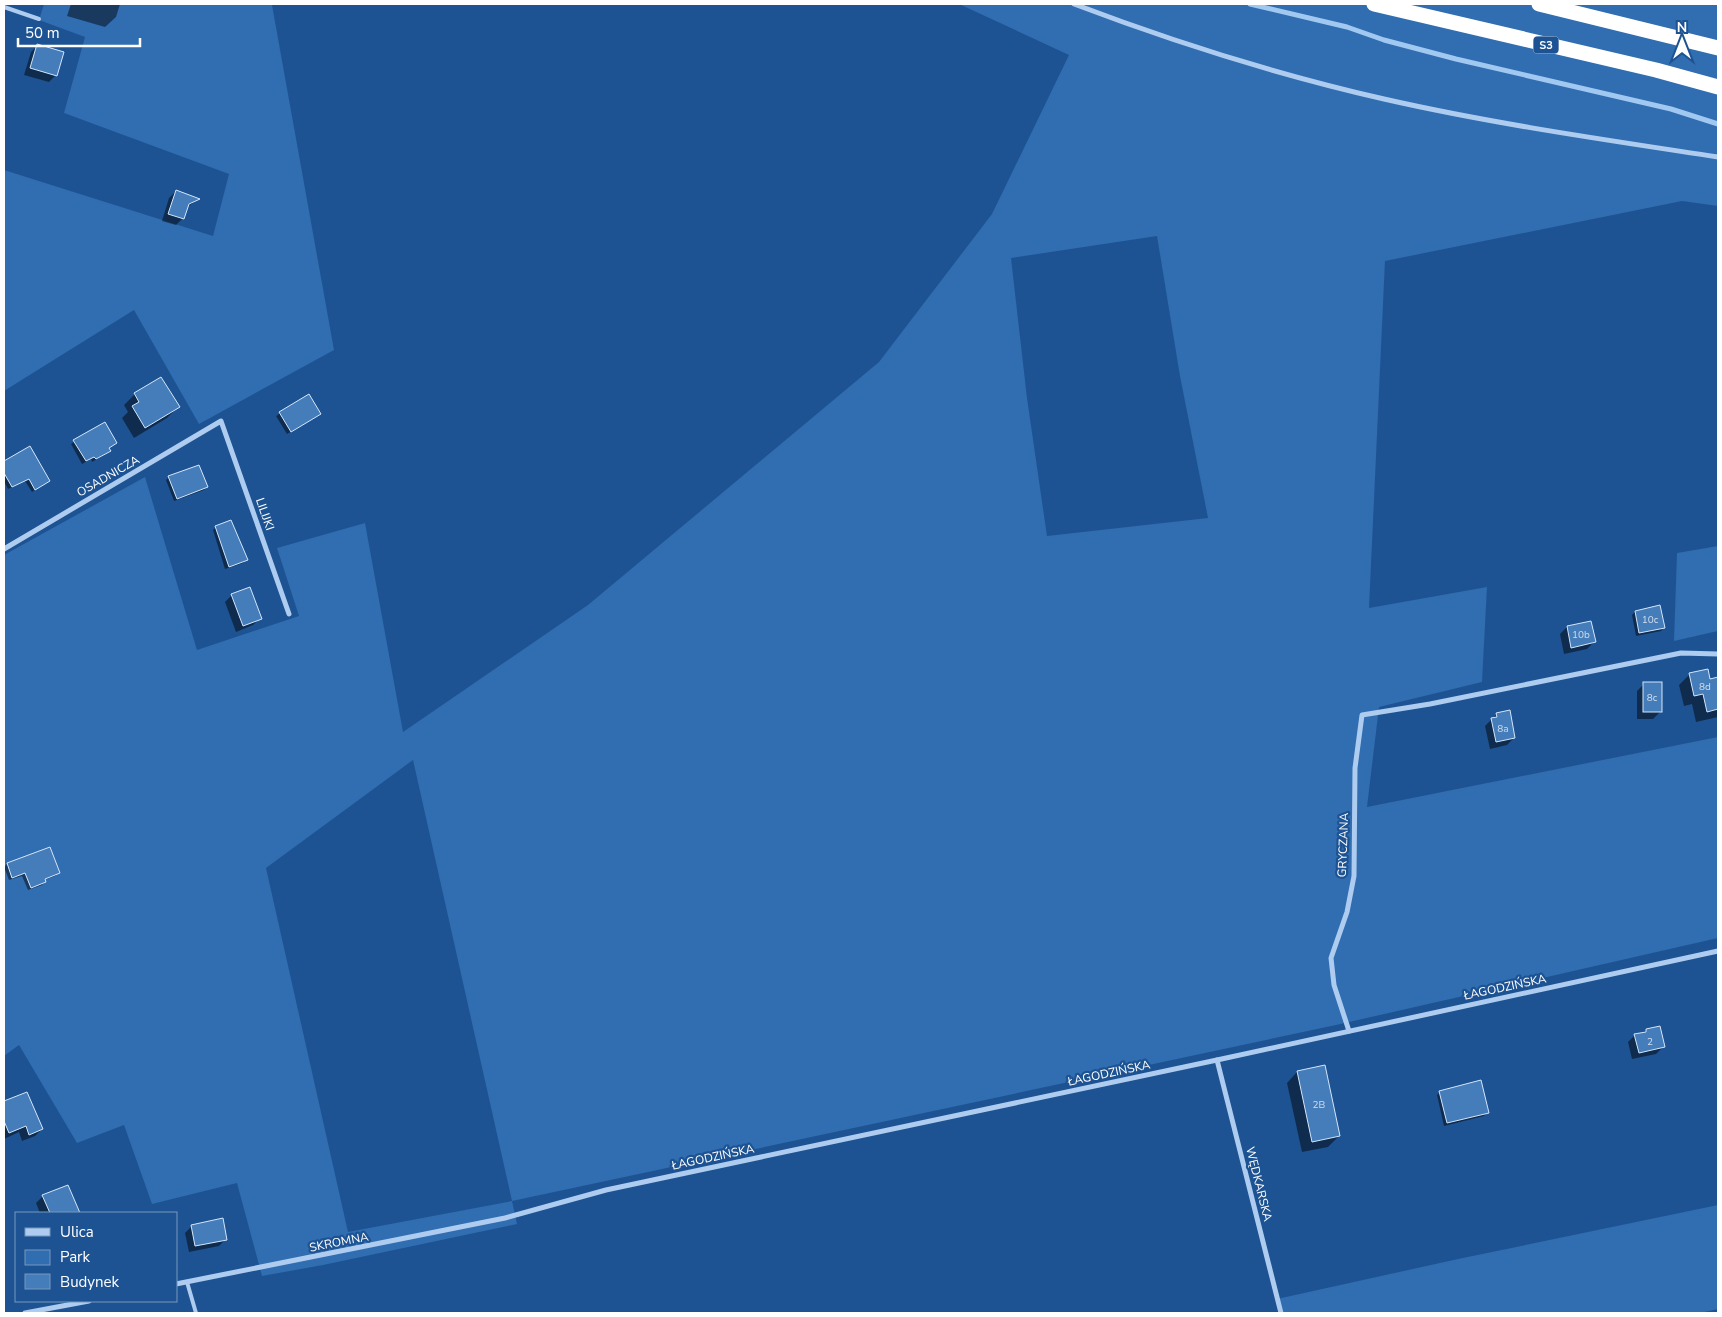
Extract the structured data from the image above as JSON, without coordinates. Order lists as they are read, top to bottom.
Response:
{
  "streets": {
    "highway": ["S3"],
    "street": [
      "OSADNICZA",
      "LILIJKI",
      "GRYCZANA",
      "ŁAGODZIŃSKA",
      "WĘDKARSKA",
      "SKROMNA"
    ]
  },
  "crossings": [
    ["OSADNICZA", "LILIJKI"],
    ["GRYCZANA", "ŁAGODZIŃSKA"],
    ["ŁAGODZIŃSKA", "WĘDKARSKA"],
    ["ŁAGODZIŃSKA", "SKROMNA"]
  ],
  "house_numbers": [
    "10c",
    "10b",
    "8d",
    "8c",
    "8a",
    "2",
    "2B"
  ],
  "legend": ["Ulica", "Park", "Budynek"],
  "scale_bar": "50 m",
  "north": "top"
}
